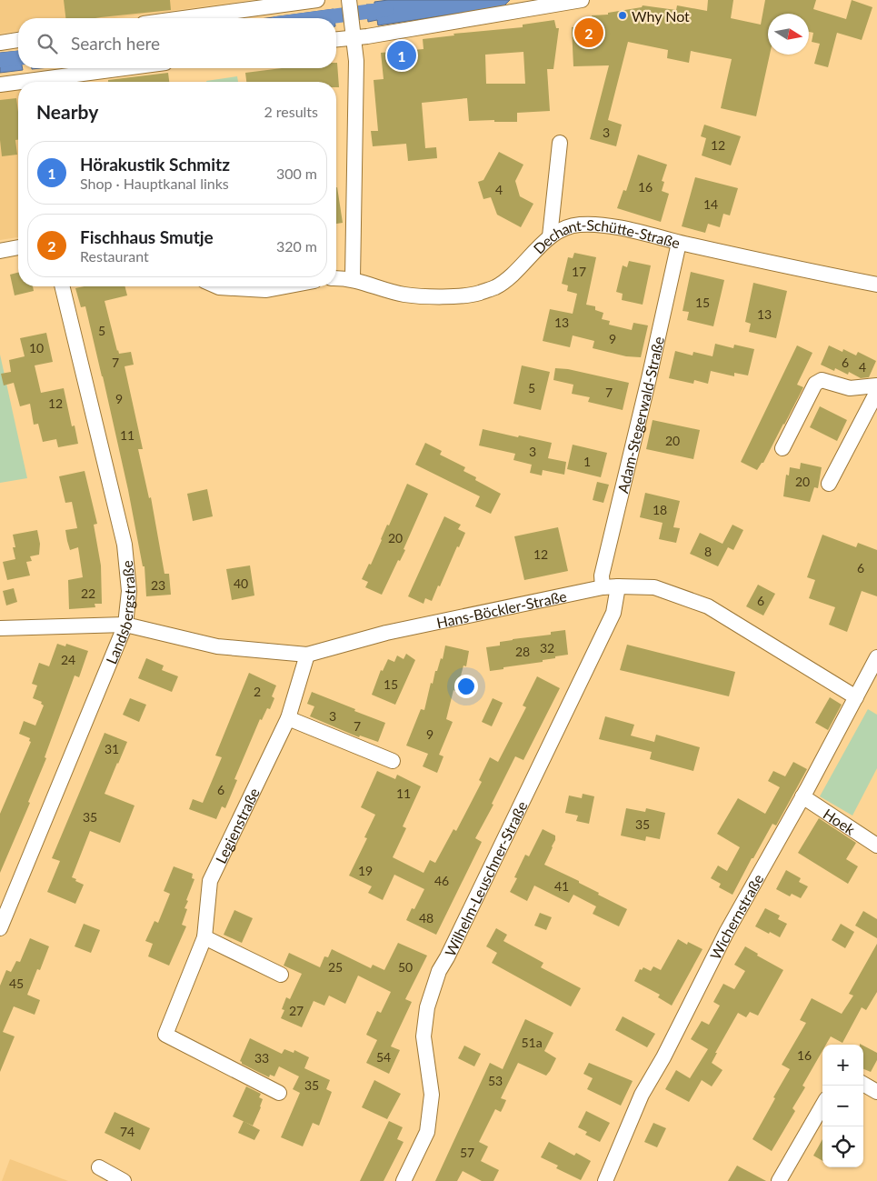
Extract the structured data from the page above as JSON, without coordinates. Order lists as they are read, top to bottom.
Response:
{
  "streets": {
    "street": [
      "Dechant-Schütte-Straße",
      "Adam-Stegerwald-Straße",
      "Hans-Böckler-Straße",
      "Landsbergstraße",
      "Hoek",
      "Legienstraße",
      "Wilhelm-Leuschner-Straße",
      "Wichernstraße"
    ]
  },
  "crossings": [
    ["Dechant-Schütte-Straße", "Adam-Stegerwald-Straße"],
    ["Adam-Stegerwald-Straße", "Hans-Böckler-Straße"],
    ["Hans-Böckler-Straße", "Landsbergstraße"],
    ["Hans-Böckler-Straße", "Legienstraße"],
    ["Hans-Böckler-Straße", "Wilhelm-Leuschner-Straße"],
    ["Hans-Böckler-Straße", "Wichernstraße"],
    ["Hoek", "Wichernstraße"]
  ],
  "places": ["Why Not"],
  "house_numbers": [
    "3",
    "12",
    "16",
    "4",
    "14",
    "17",
    "15",
    "13",
    "13",
    "5",
    "9",
    "10",
    "7",
    "6",
    "4",
    "5",
    "7",
    "9",
    "12",
    "11",
    "20",
    "3",
    "1",
    "20",
    "18",
    "20",
    "8",
    "12",
    "6",
    "40",
    "23",
    "22",
    "6",
    "32",
    "28",
    "24",
    "15",
    "2",
    "3",
    "7",
    "9",
    "31",
    "6",
    "11",
    "35",
    "35",
    "19",
    "46",
    "41",
    "48",
    "25",
    "50",
    "45",
    "27",
    "51a",
    "16",
    "54",
    "33",
    "53",
    "35",
    "74",
    "57"
  ],
  "north": "right",
  "page": {
    "pins": ["2", "1"],
    "search": "Search here",
    "heading": ["Nearby", "2 results"],
    "list": [
      {
        "mark": "1",
        "name": "Hörakustik Schmitz",
        "note": "Shop · Hauptkanal links",
        "value": "300 m"
      },
      {
        "mark": "2",
        "name": "Fischhaus Smutje",
        "note": "Restaurant",
        "value": "320 m"
      }
    ],
    "map_buttons": ["+", "−"]
  }
}
